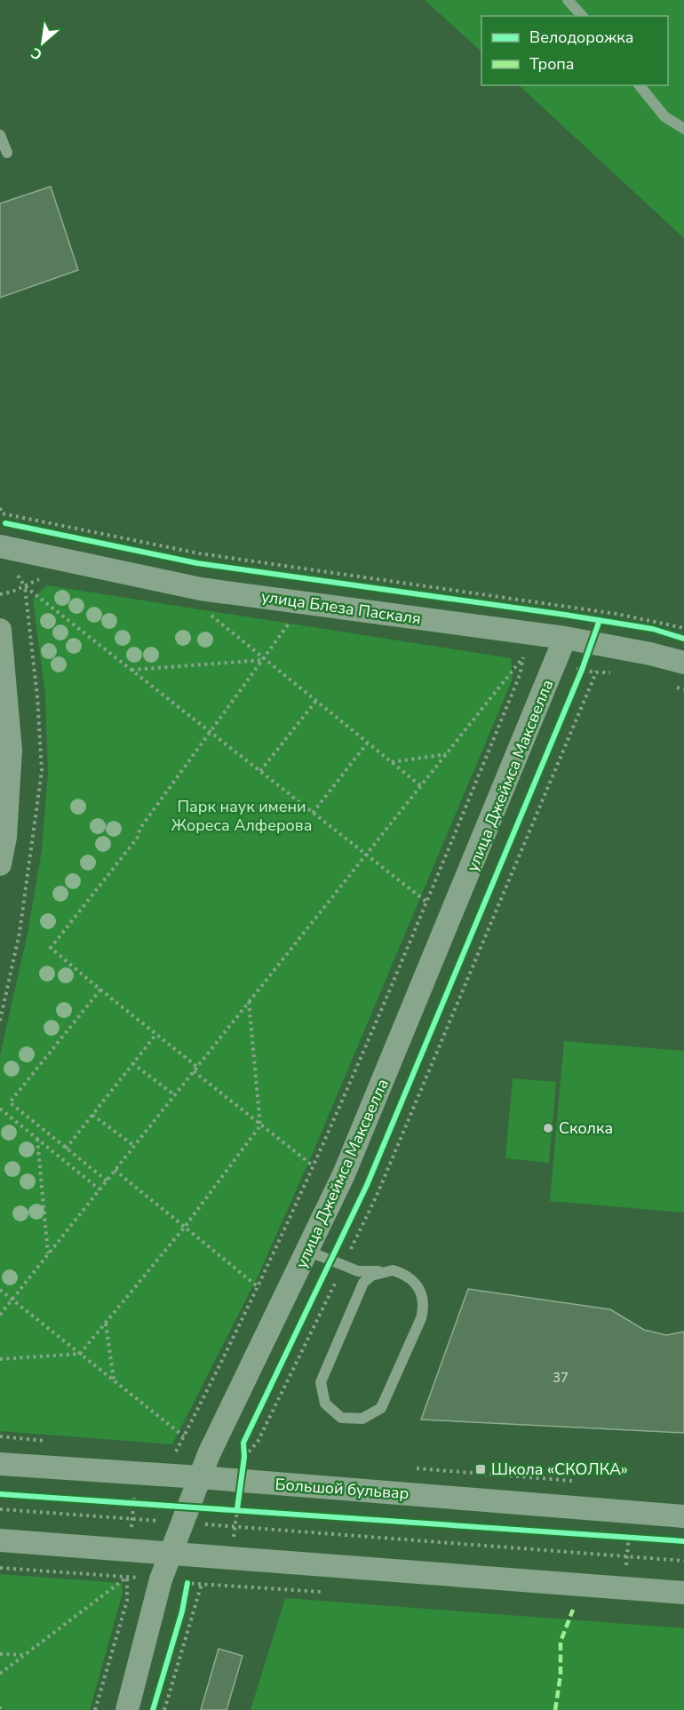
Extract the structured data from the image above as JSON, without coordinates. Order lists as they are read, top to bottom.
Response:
{
  "streets": {
    "street": ["улица Блеза Паскаля", "улица Джеймса Максвелла", "Большой бульвар"]
  },
  "crossings": [
    ["улица Блеза Паскаля", "улица Джеймса Максвелла"],
    ["улица Джеймса Максвелла", "Большой бульвар"]
  ],
  "parks": ["Парк наук имени Жореса Алферова"],
  "places": {
    "other": ["Сколка"],
    "transit": ["Школа «СКОЛКА»"]
  },
  "house_numbers": ["37"],
  "legend": ["Велодорожка", "Тропа"],
  "north": "bottom left"
}
